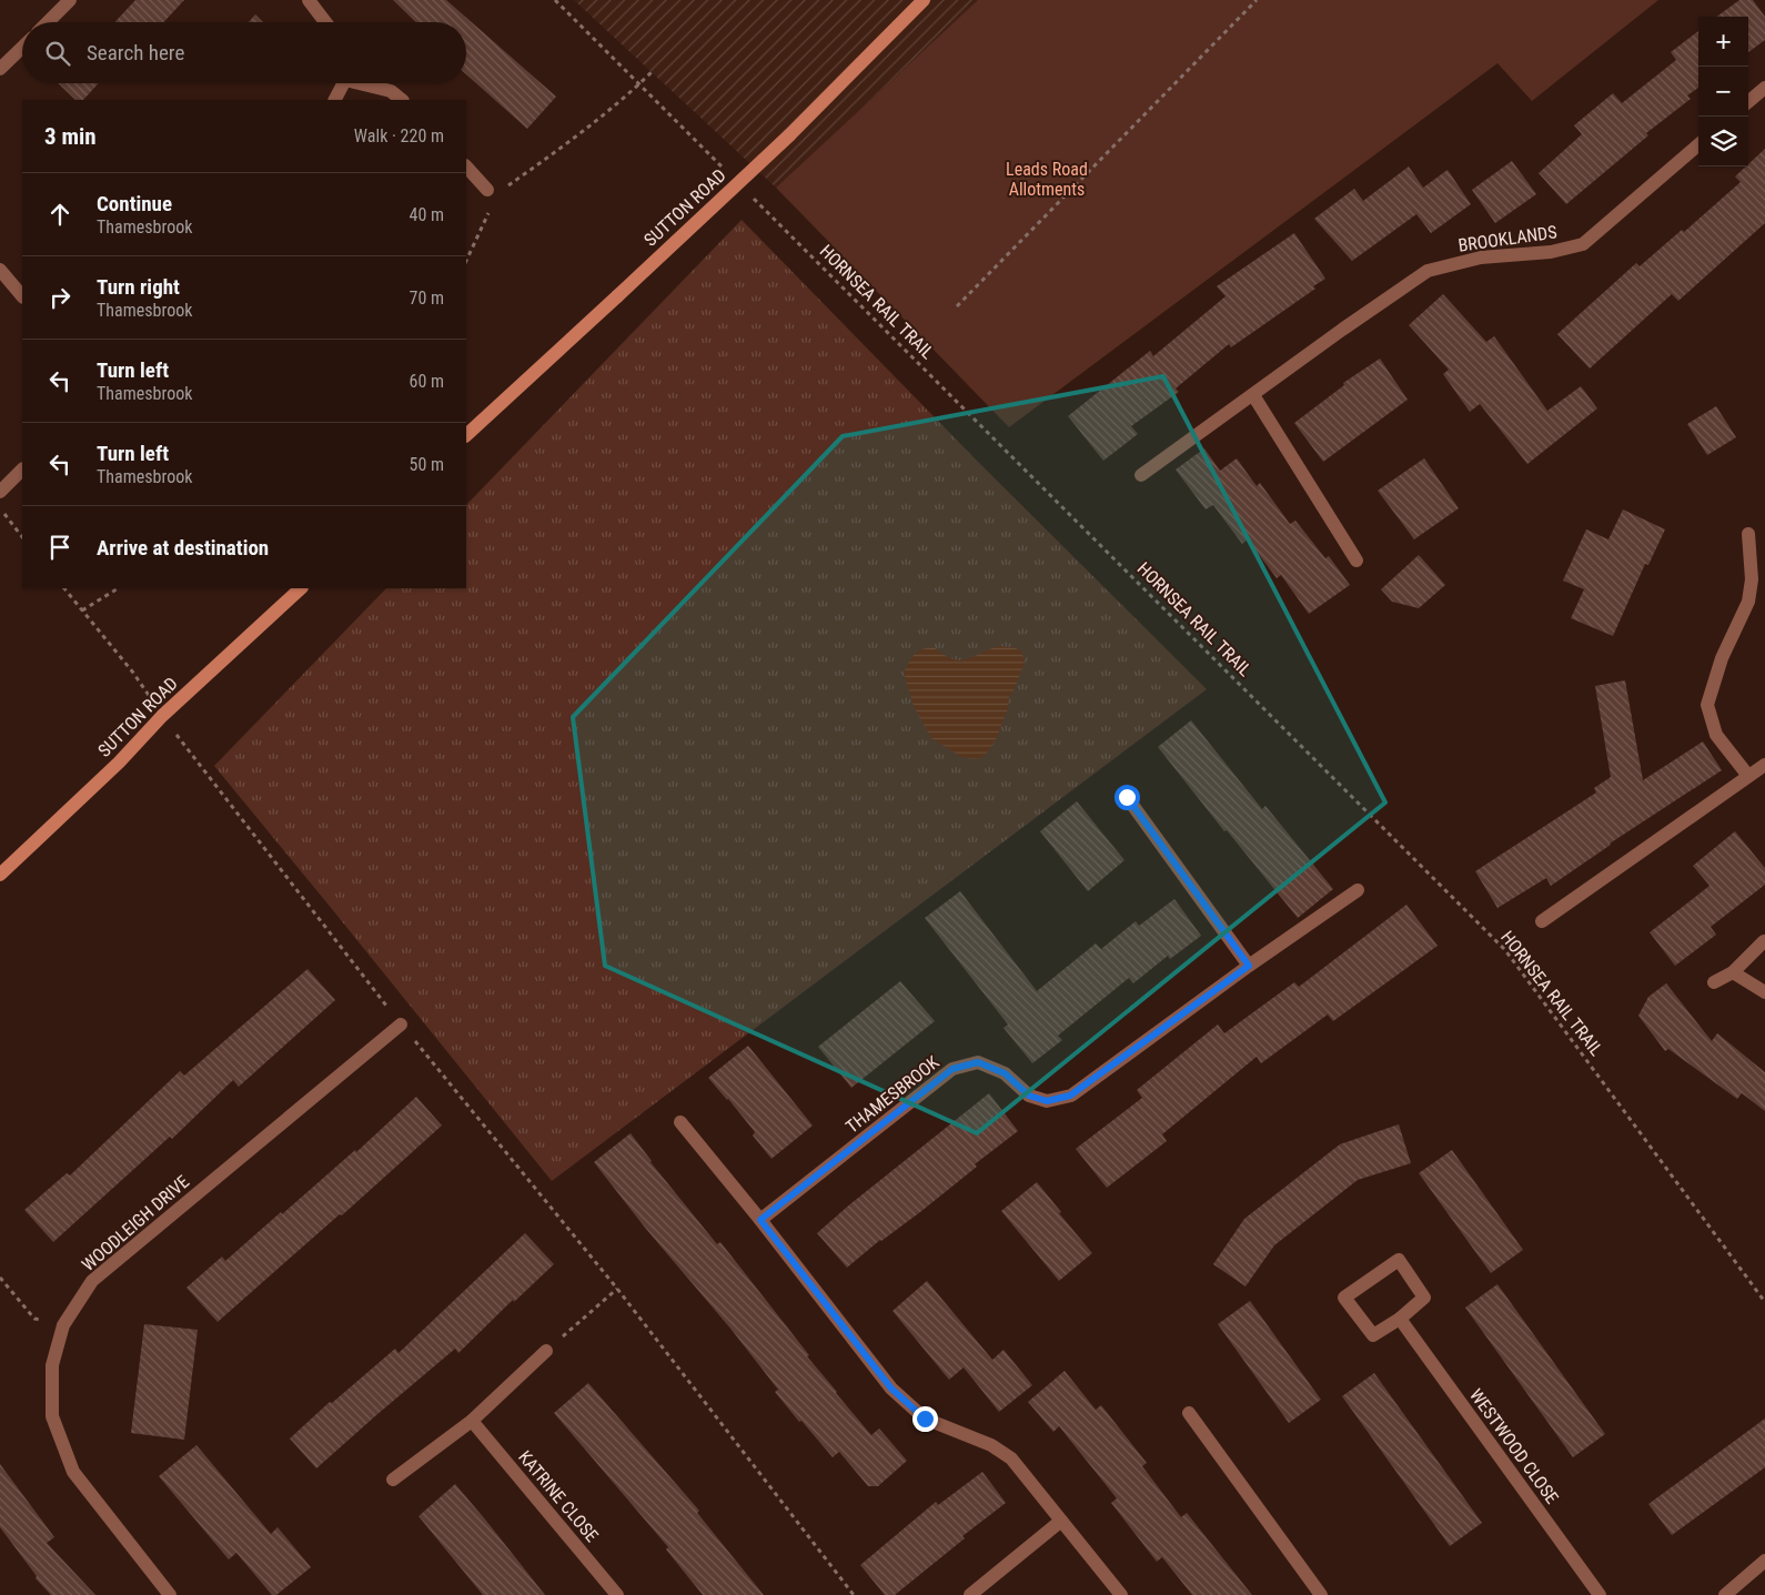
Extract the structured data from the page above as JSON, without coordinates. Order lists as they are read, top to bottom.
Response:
{
  "streets": {
    "street": [
      "SUTTON ROAD",
      "BROOKLANDS",
      "THAMESBROOK",
      "WOODLEIGH DRIVE",
      "WESTWOOD CLOSE",
      "KATRINE CLOSE"
    ],
    "path": ["HORNSEA RAIL TRAIL"]
  },
  "parks": ["Leads Road Allotments"],
  "page": {
    "map_buttons": ["+", "−"],
    "search": "Search here",
    "heading": ["3 min", "Walk · 220 m"],
    "list": [
      ["Continue", "Thamesbrook", "40 m"],
      ["Turn right", "Thamesbrook", "70 m"],
      ["Turn left", "Thamesbrook", "60 m"],
      ["Turn left", "Thamesbrook", "50 m"],
      "Arrive at destination"
    ]
  }
}
